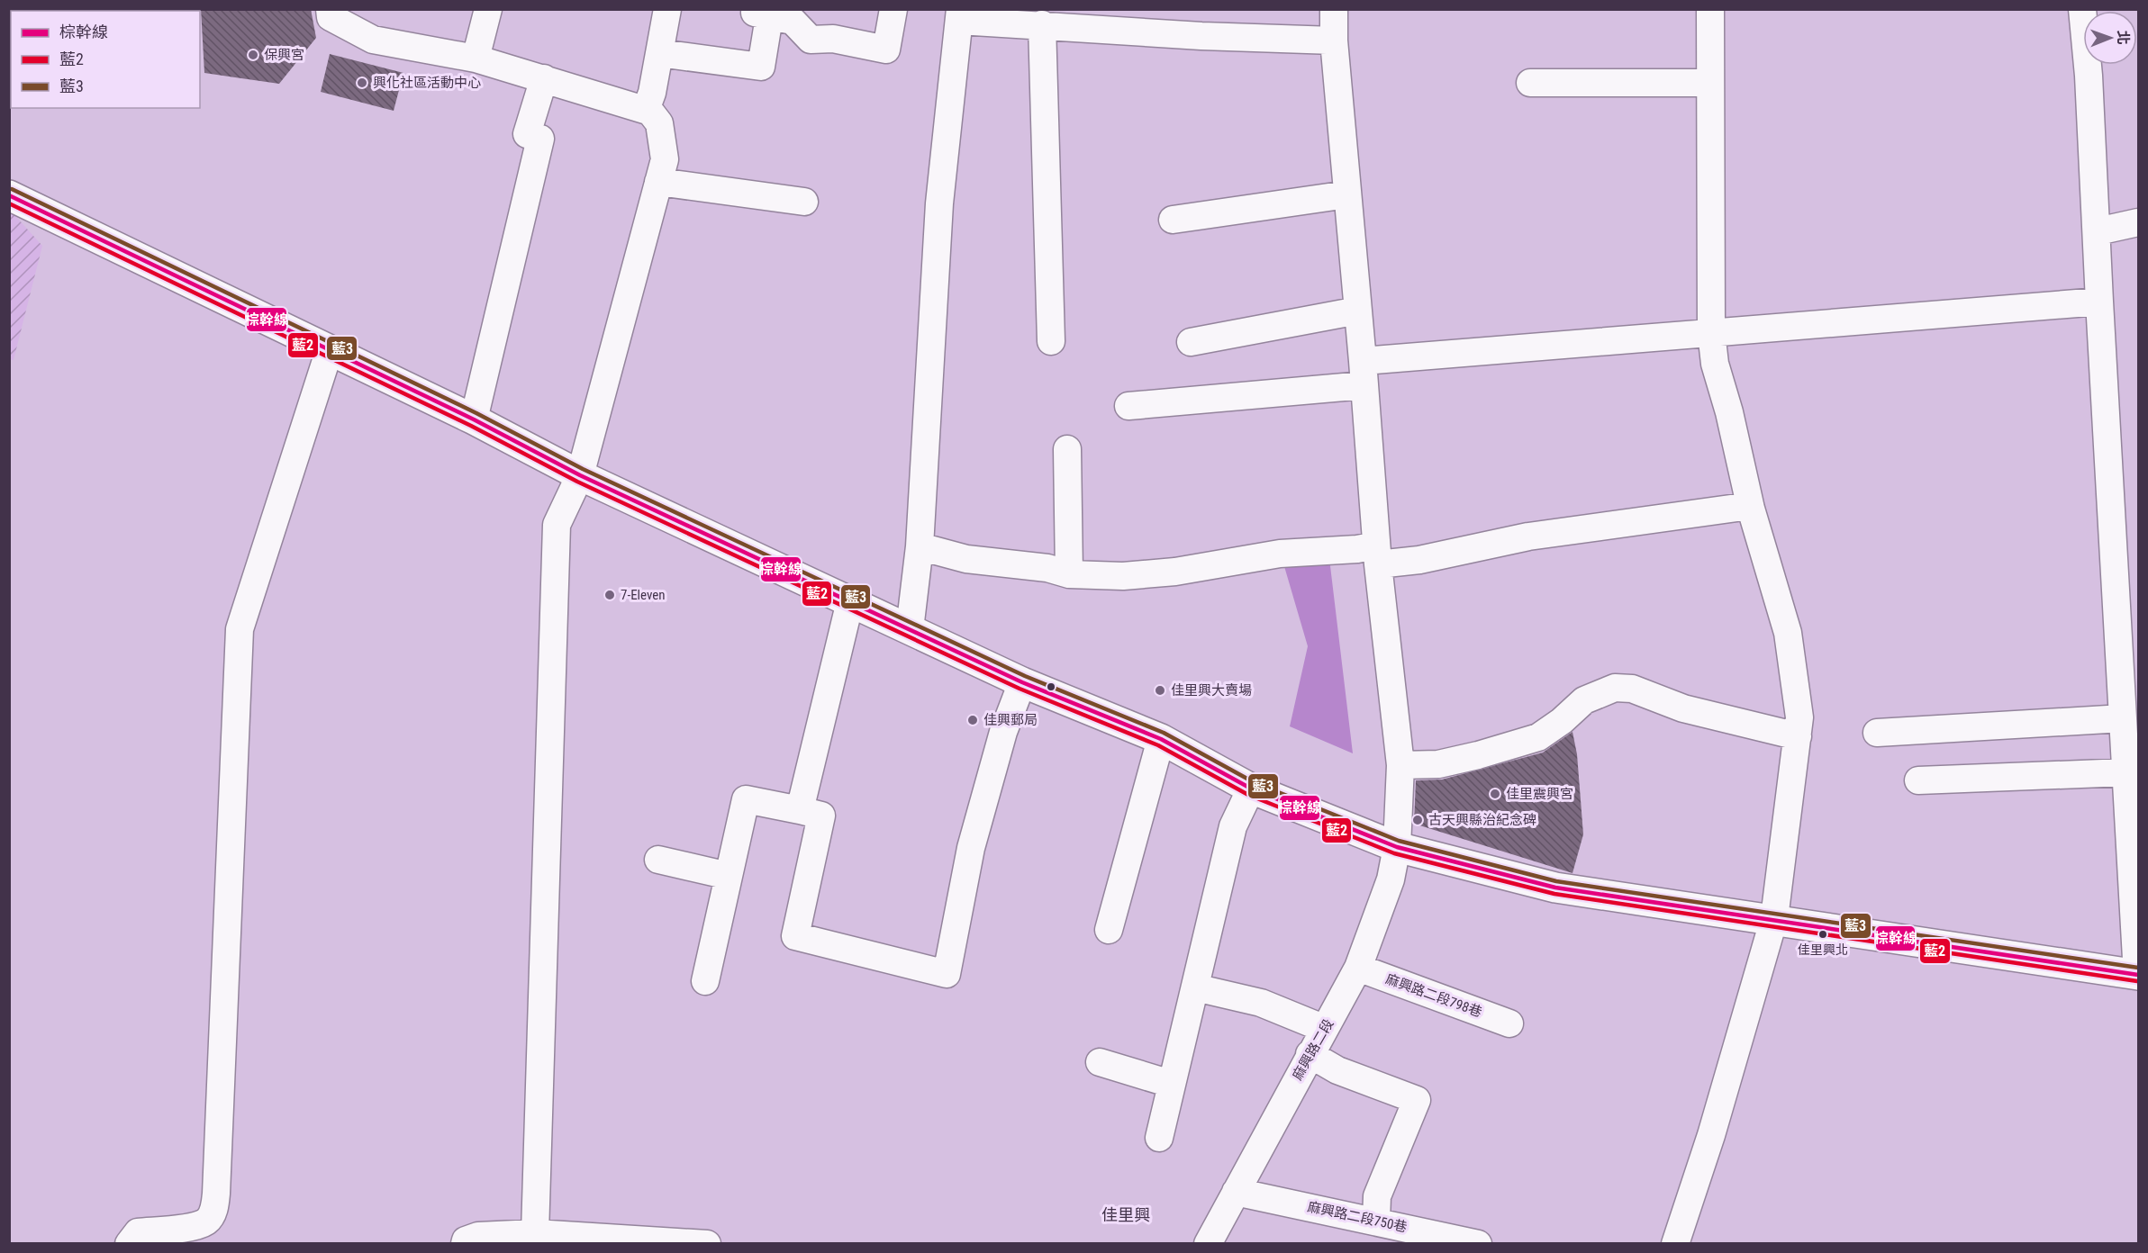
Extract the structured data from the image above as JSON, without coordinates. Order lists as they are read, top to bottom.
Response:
{
  "streets": {
    "street": ["麻興路二段798巷", "麻興路二段", "麻興路二段750巷"]
  },
  "crossings": [
    ["麻興路二段798巷", "麻興路二段"],
    ["麻興路二段", "麻興路二段750巷"]
  ],
  "districts": ["佳里興"],
  "places": [
    "保興宮",
    "興化社區活動中心",
    "7-Eleven",
    "佳里興大賣場",
    "佳興郵局",
    "佳里震興宮",
    "古天興縣治紀念碑",
    "佳里興北"
  ],
  "lines": ["transit line 藍3", "transit line 棕幹線", "transit line 藍2"],
  "legend": ["棕幹線", "藍2", "藍3"],
  "north": "right"
}
